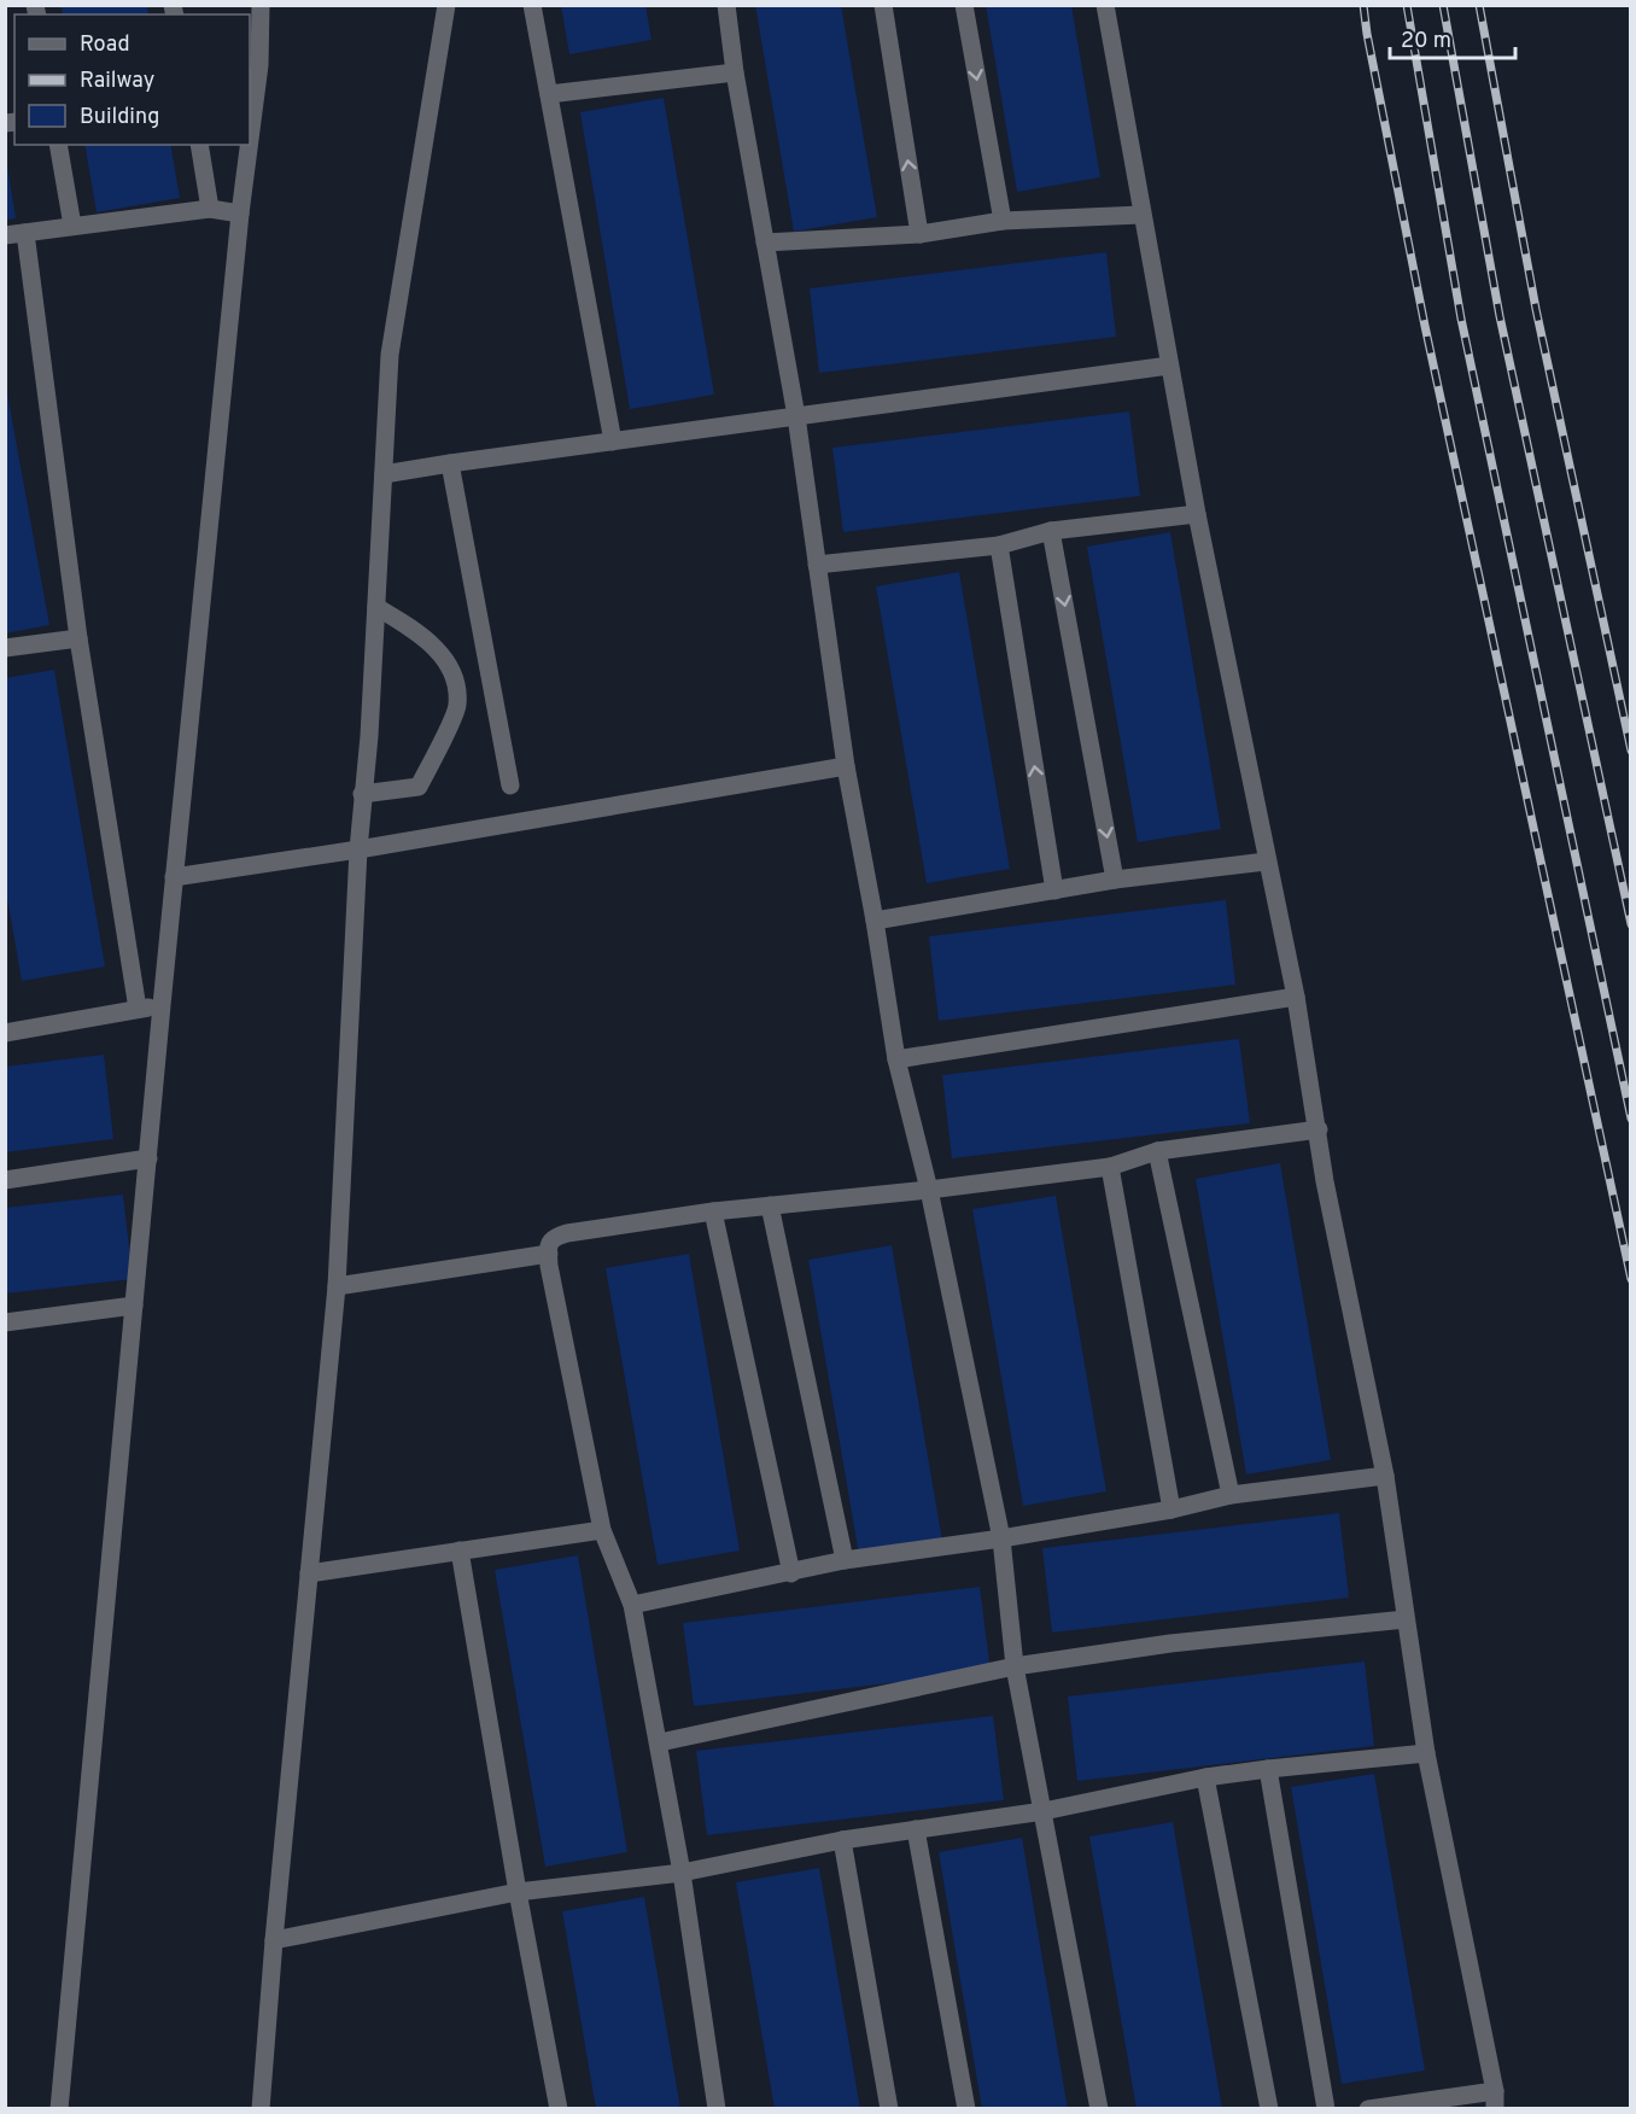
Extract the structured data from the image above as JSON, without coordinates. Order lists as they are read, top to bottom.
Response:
{
  "legend": ["Road", "Railway", "Building"],
  "scale_bar": "20 m"
}
